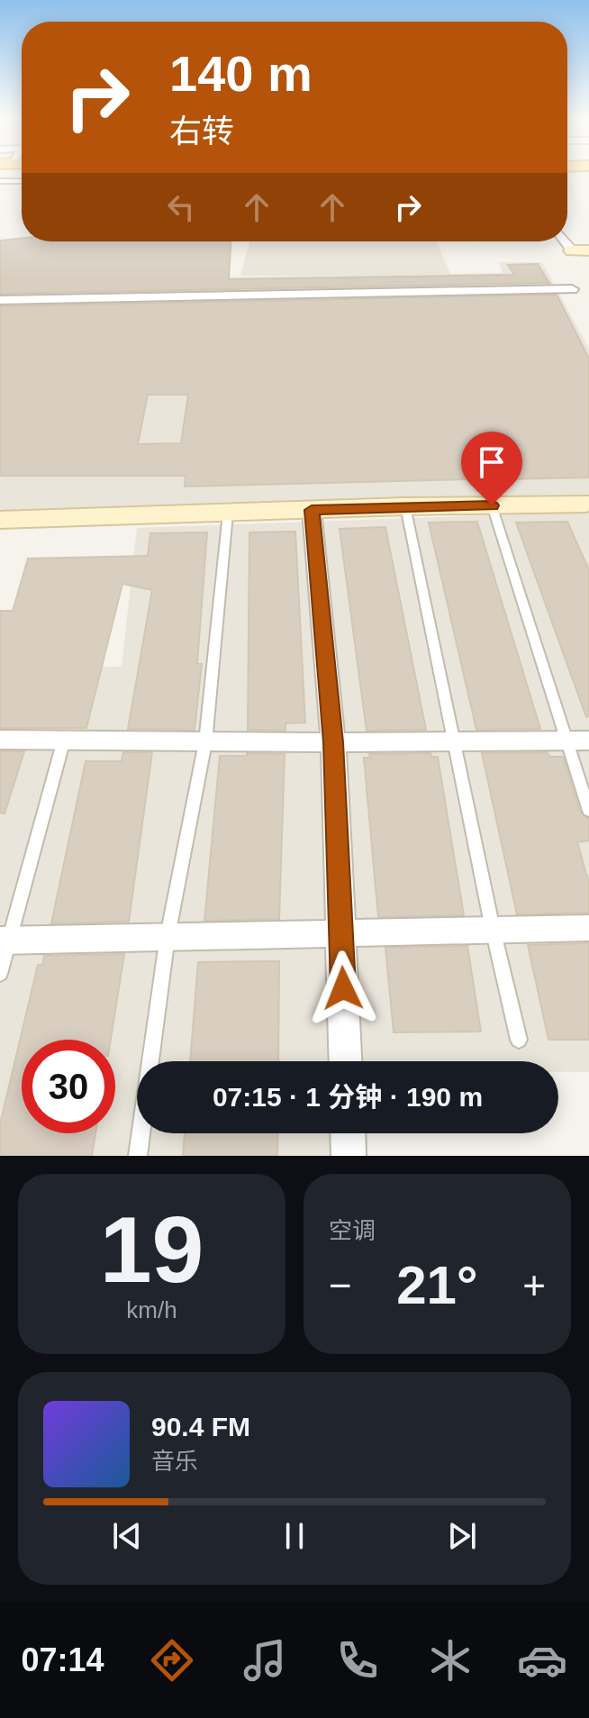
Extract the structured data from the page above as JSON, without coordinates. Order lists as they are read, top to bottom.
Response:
{
  "page": {
    "turn": ["140 m", "右转"],
    "limit": "30",
    "trip": "07:15 · 1 分钟 · 190 m",
    "tile": [
      ["19", "km/h"],
      "空调"
    ],
    "heat": ["−", "21°", "+"],
    "song": ["90.4 FM", "音乐"],
    "tabs": "07:14"
  }
}
